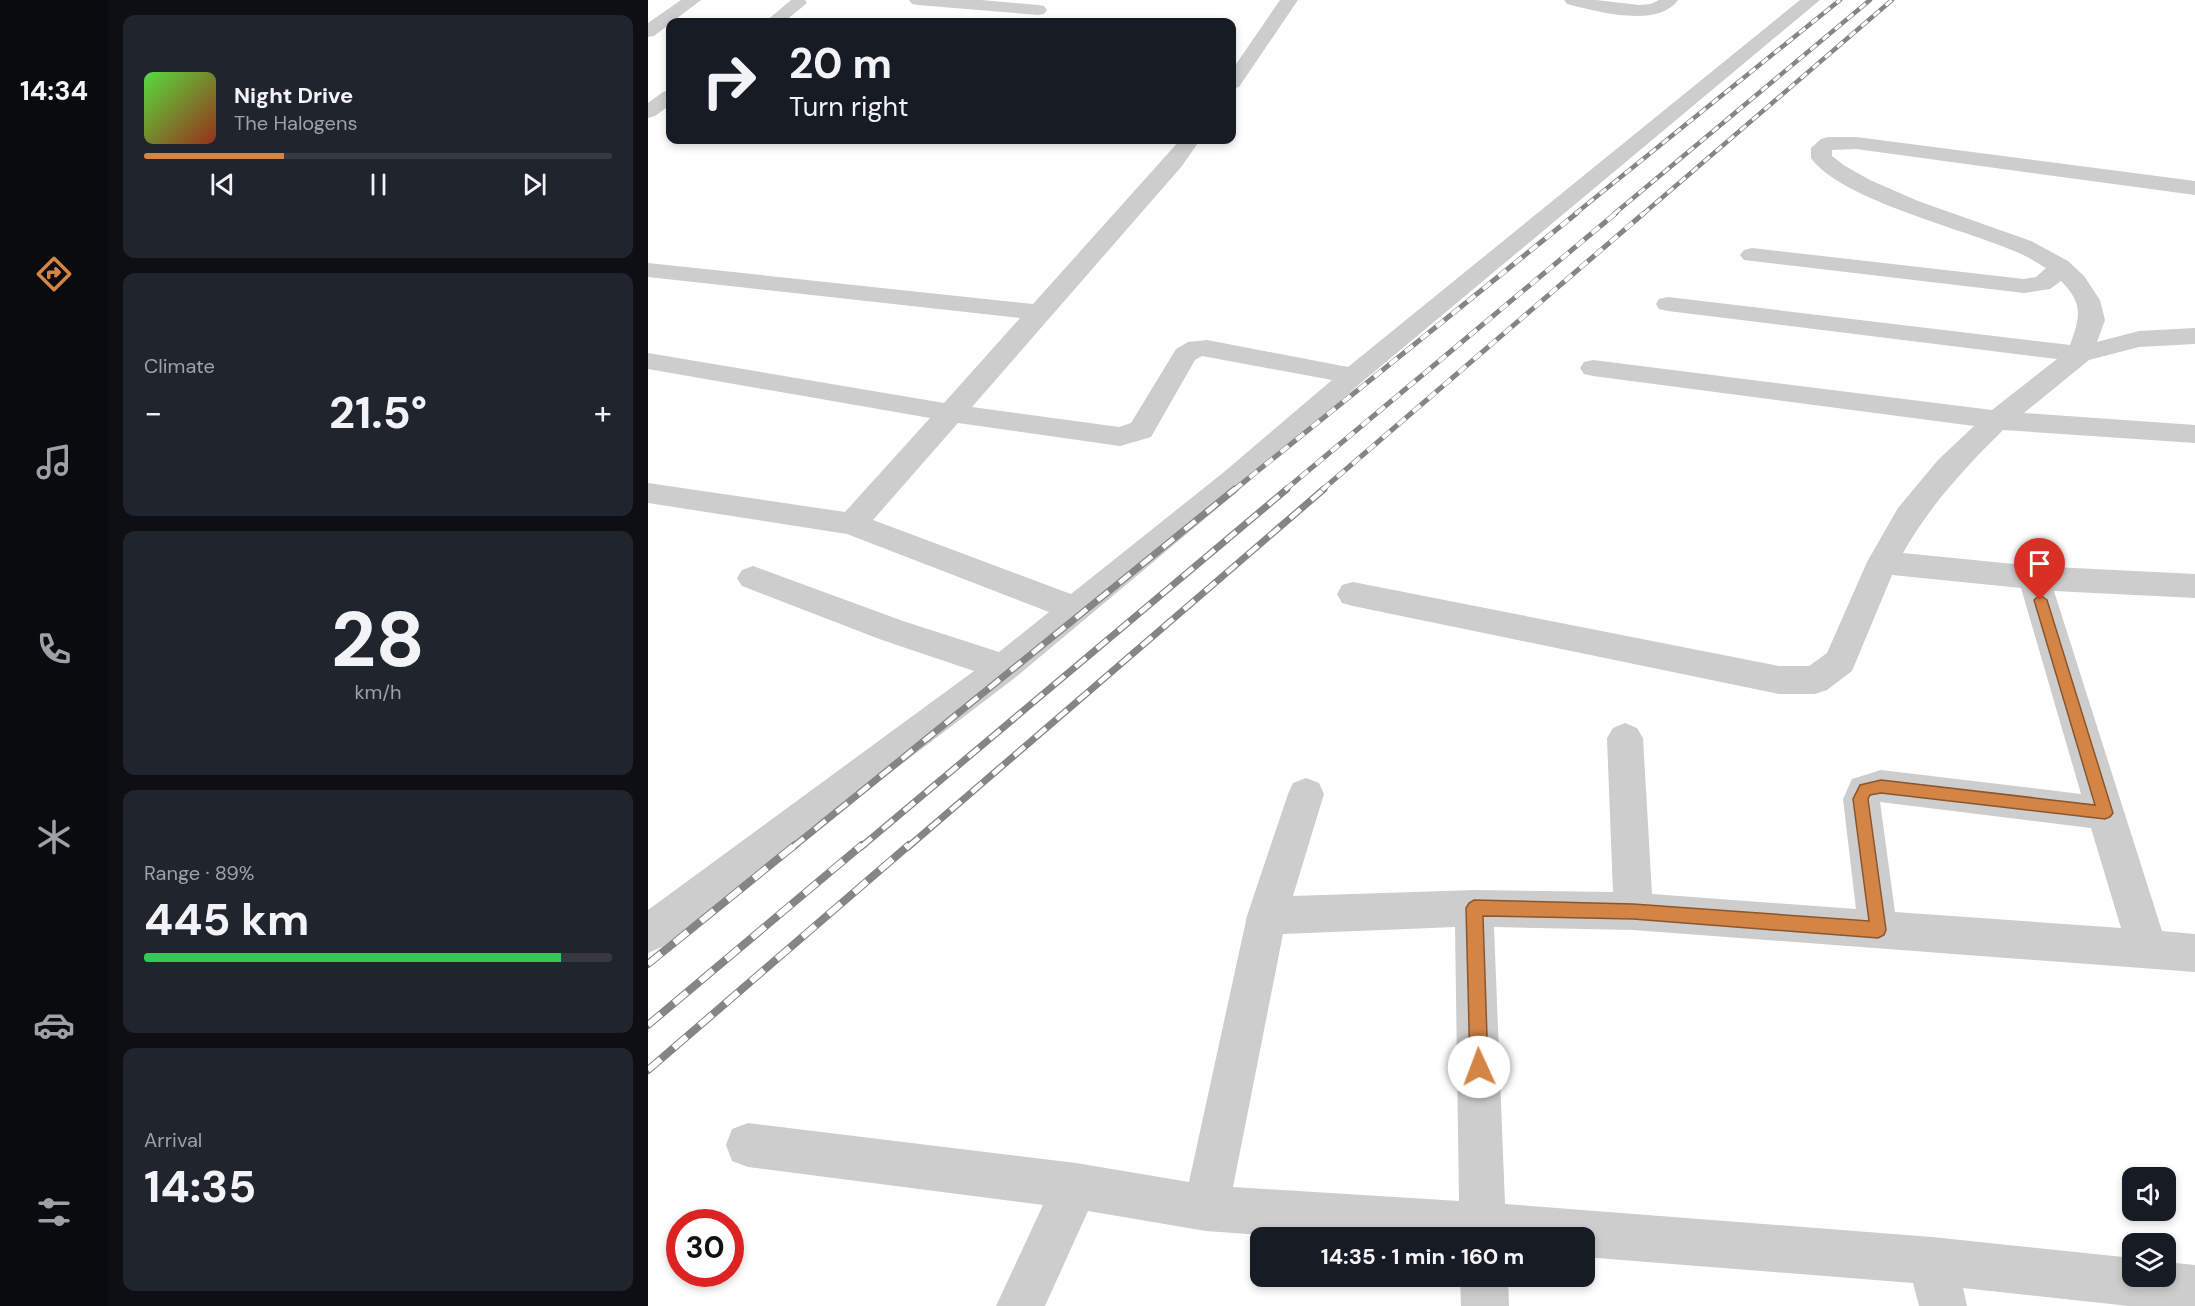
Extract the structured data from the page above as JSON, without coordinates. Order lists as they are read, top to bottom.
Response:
{
  "page": {
    "tabs": "14:34",
    "turn": ["20 m", "Turn right"],
    "song": ["Night Drive", "The Halogens"],
    "tile": [
      "Climate",
      ["28", "km/h"],
      ["Range · 89%", "445 km"],
      ["Arrival", "14:35"]
    ],
    "heat": ["−", "21.5°", "+"],
    "limit": "30",
    "trip": "14:35 · 1 min · 160 m"
  }
}
